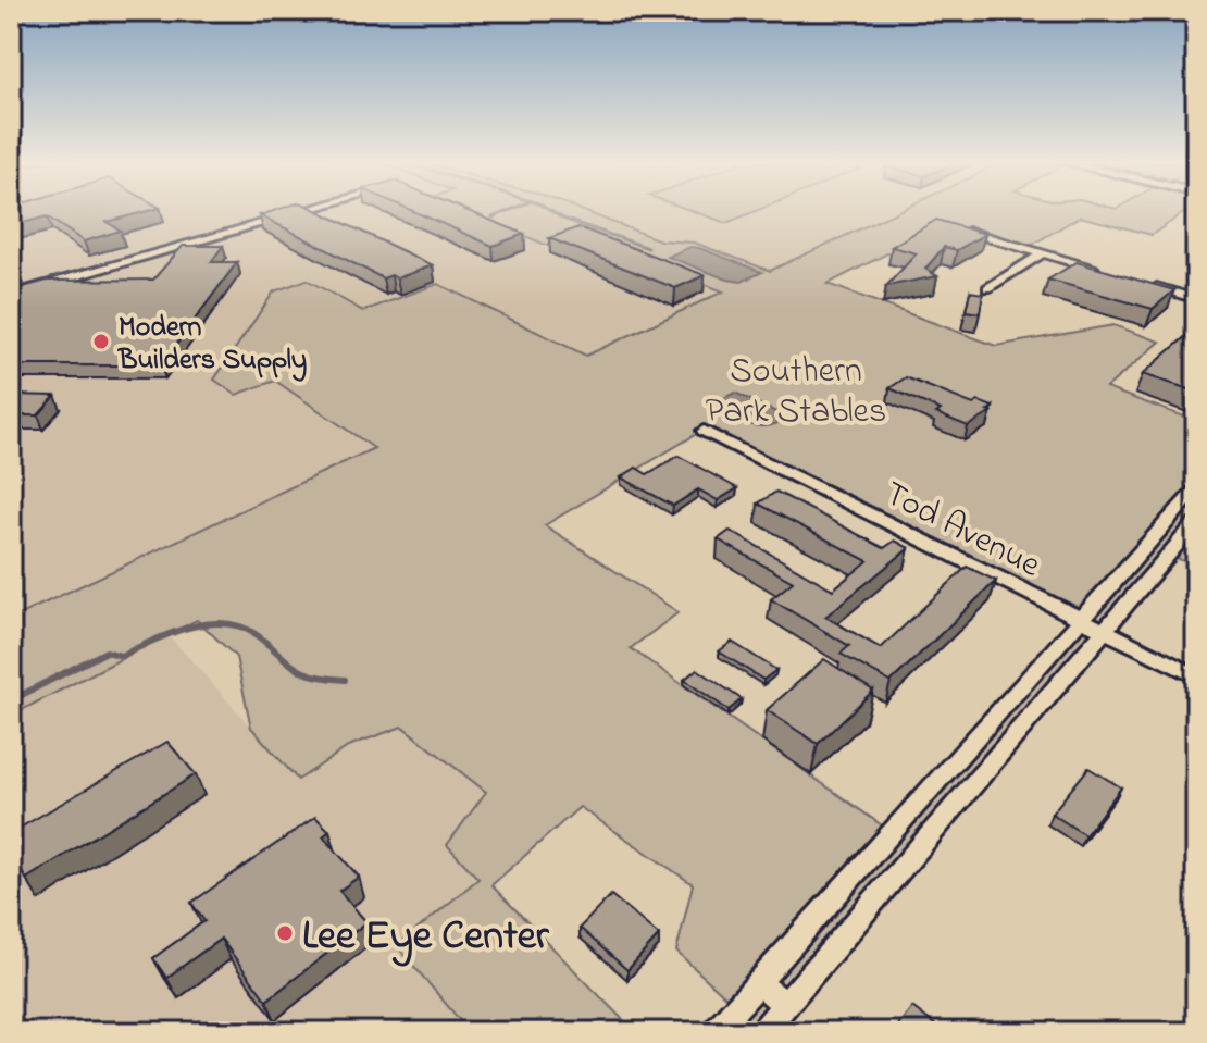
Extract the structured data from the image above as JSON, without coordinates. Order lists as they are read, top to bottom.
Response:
{
  "streets": {
    "street": ["Tod Avenue"]
  },
  "parks": ["Southern Park Stables"],
  "places": ["Modern Builders Supply", "Lee Eye Center"]
}
